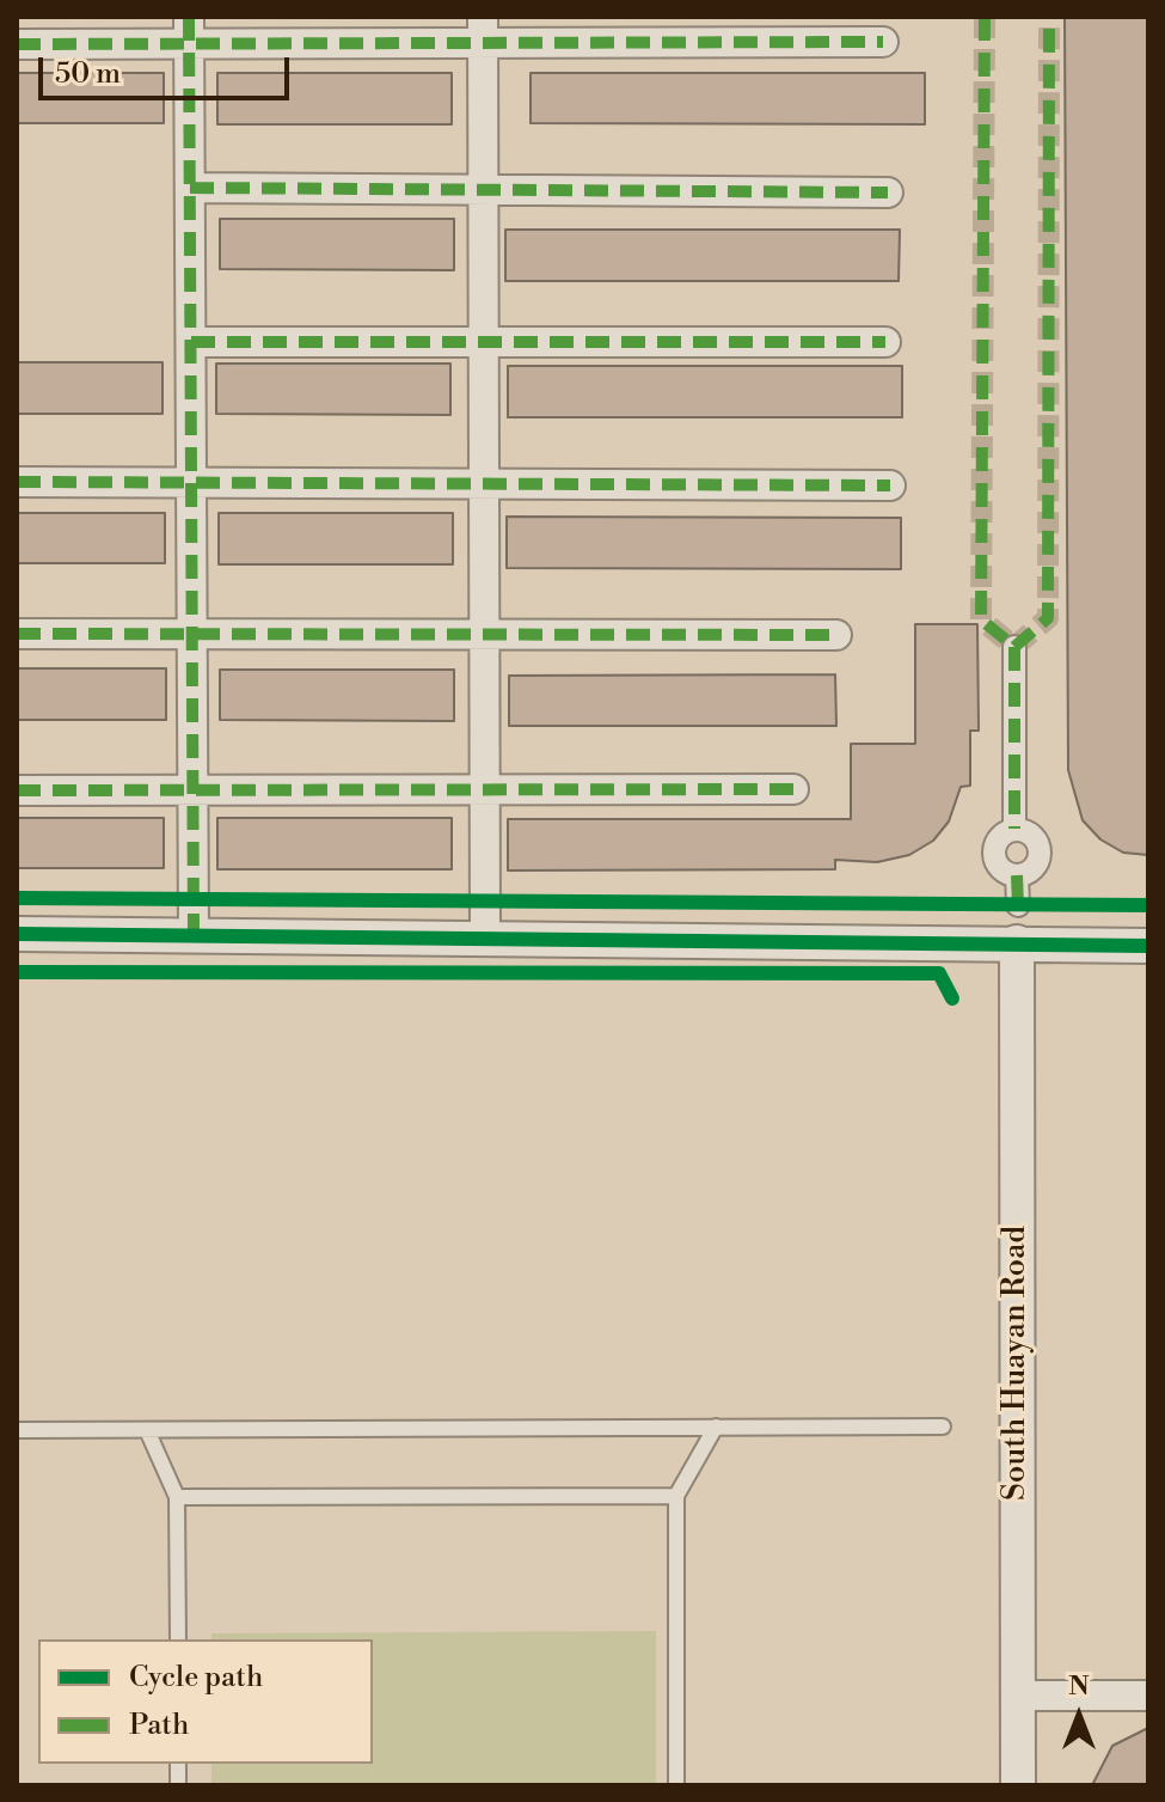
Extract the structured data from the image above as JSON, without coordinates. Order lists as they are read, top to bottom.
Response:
{
  "streets": {
    "street": ["South Huayan Road"]
  },
  "legend": ["Cycle path", "Path"],
  "scale_bar": "50 m",
  "north": "top"
}
